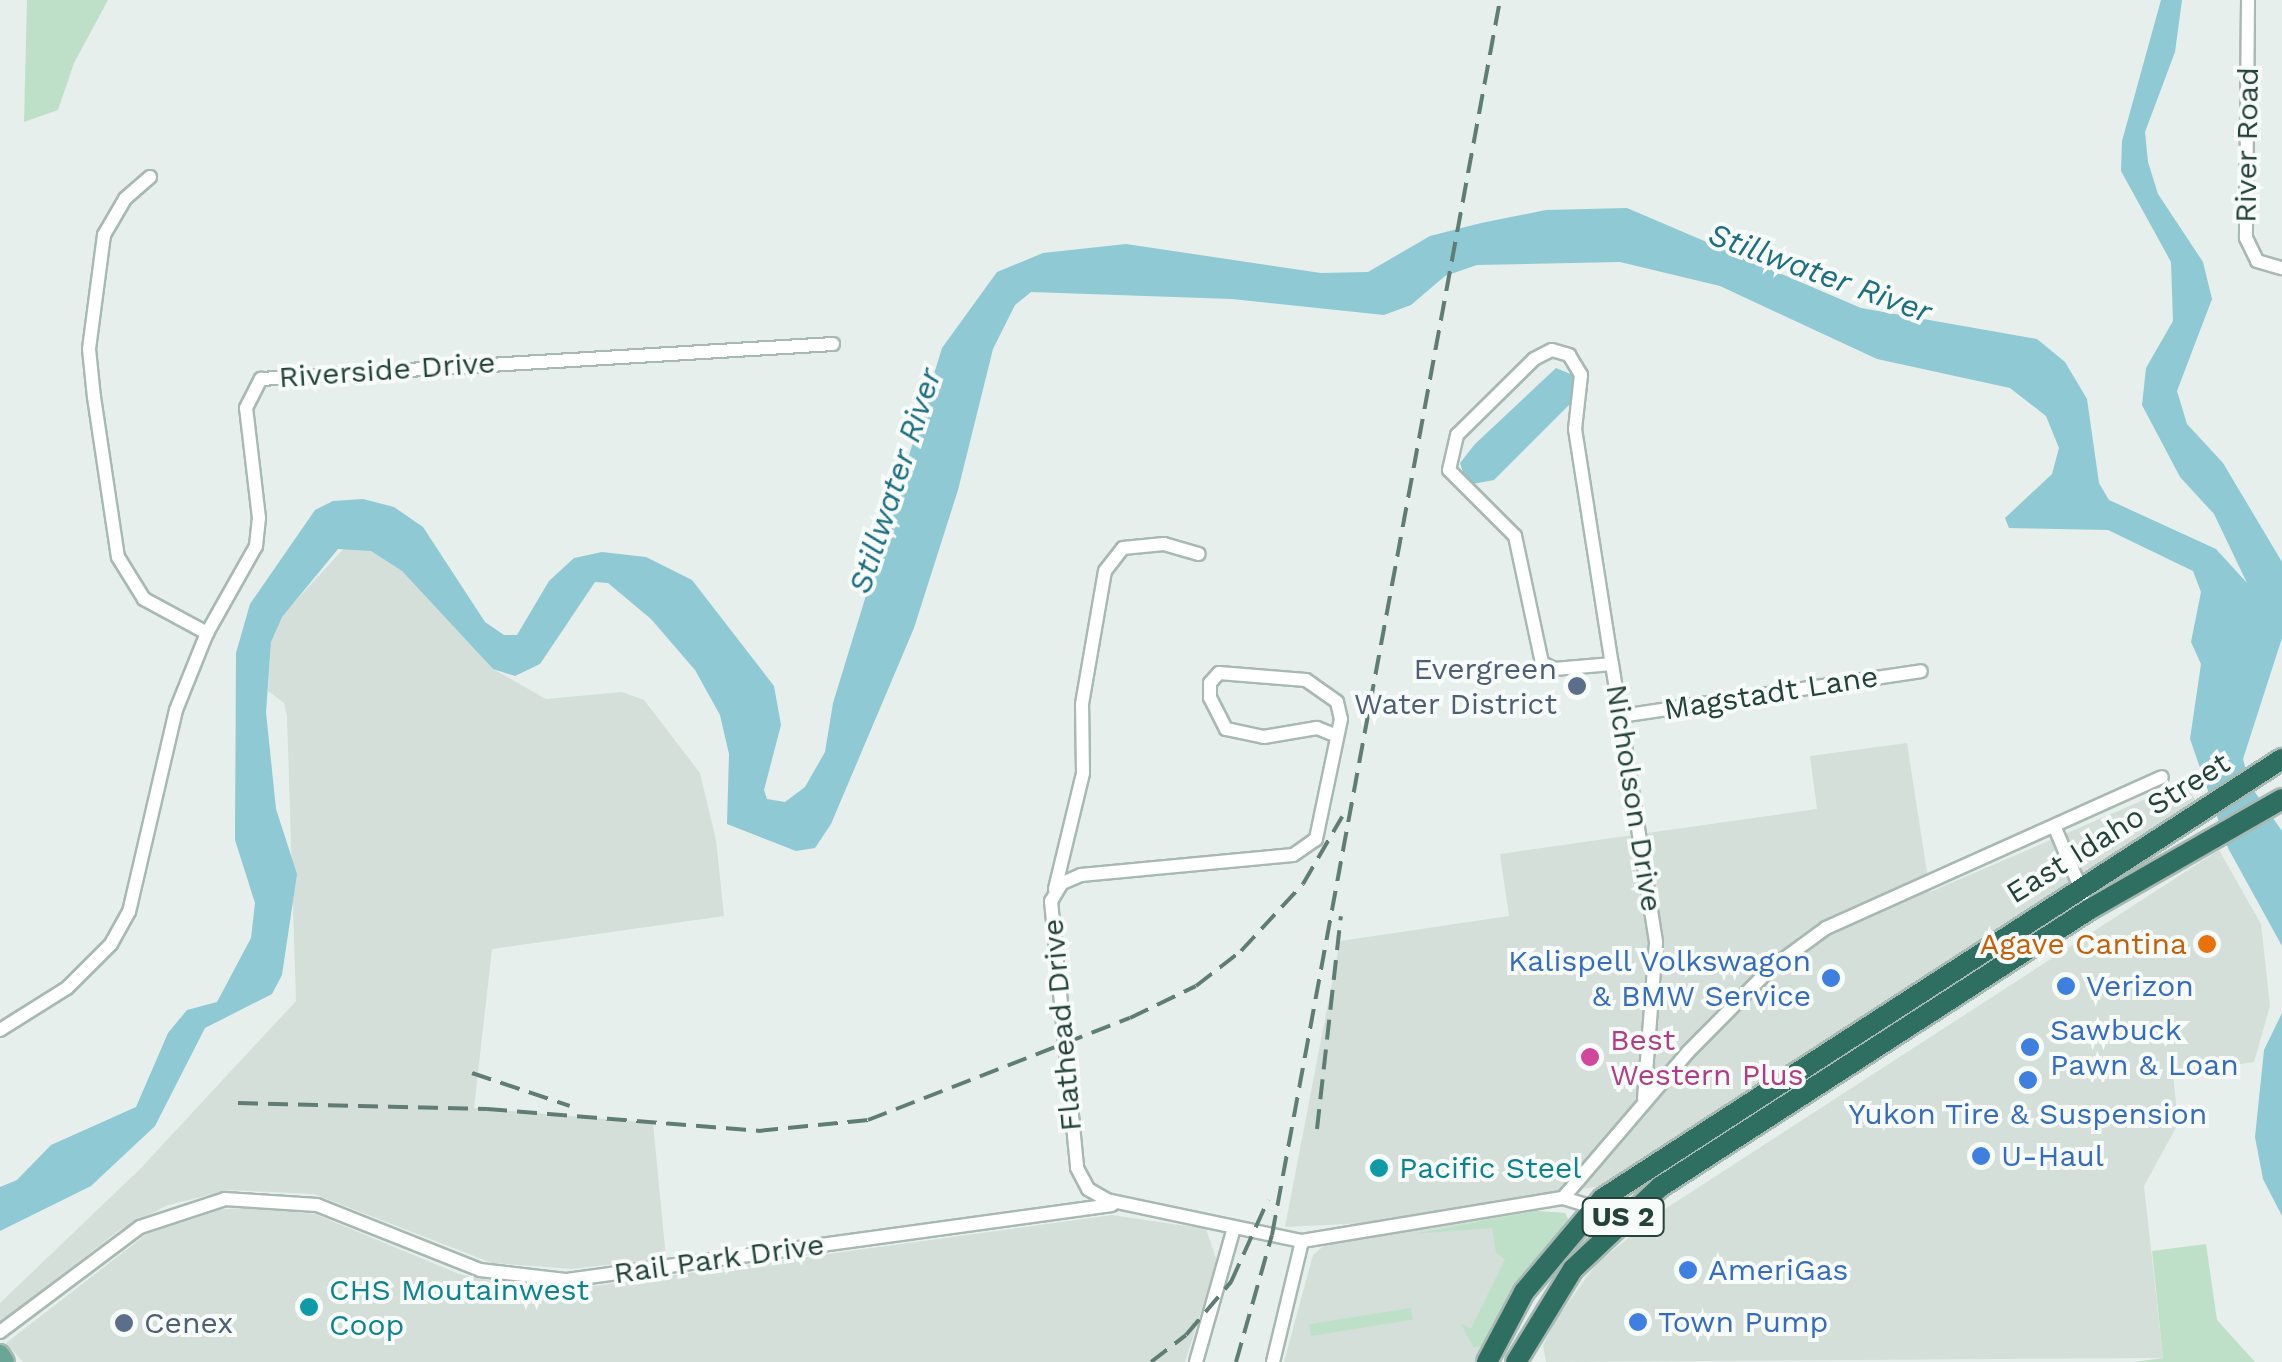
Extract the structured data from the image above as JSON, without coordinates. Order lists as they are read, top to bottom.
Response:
{
  "streets": {
    "highway": ["East Idaho Street", "US 2"],
    "street": [
      "River Road",
      "Riverside Drive",
      "Magstadt Lane",
      "Nicholson Drive",
      "Flathead Drive",
      "Rail Park Drive"
    ]
  },
  "crossings": [
    ["Magstadt Lane", "Nicholson Drive"],
    ["Flathead Drive", "Rail Park Drive"]
  ],
  "water": ["Stillwater River"],
  "places": [
    "Evergreen Water District",
    "Agave Cantina",
    "Kalispell Volkswagon & BMW Service",
    "Verizon",
    "Sawbuck Pawn & Loan",
    "Best Western Plus",
    "Yukon Tire & Suspension",
    "U-Haul",
    "Pacific Steel",
    "AmeriGas",
    "CHS Moutainwest Coop",
    "Town Pump",
    "Cenex"
  ]
}
